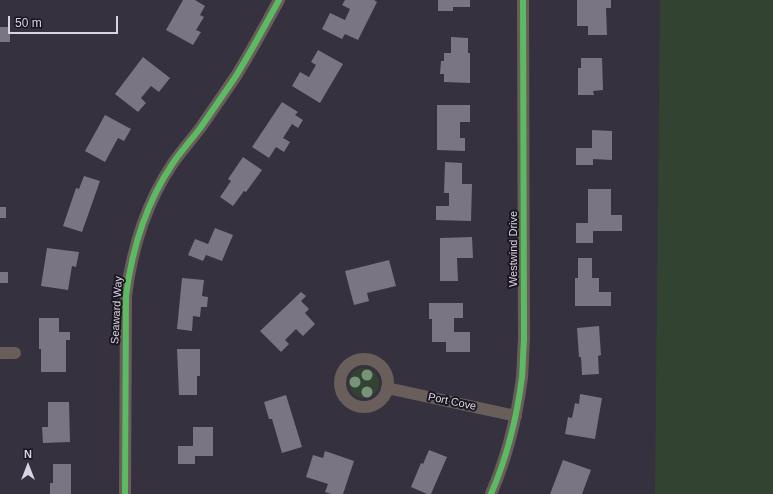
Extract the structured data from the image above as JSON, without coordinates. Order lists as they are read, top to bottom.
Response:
{
  "streets": {
    "street": ["Westwind Drive", "Seaward Way", "Port Cove"]
  },
  "crossings": [
    ["Westwind Drive", "Port Cove"]
  ],
  "scale_bar": "50 m",
  "north": "top"
}
